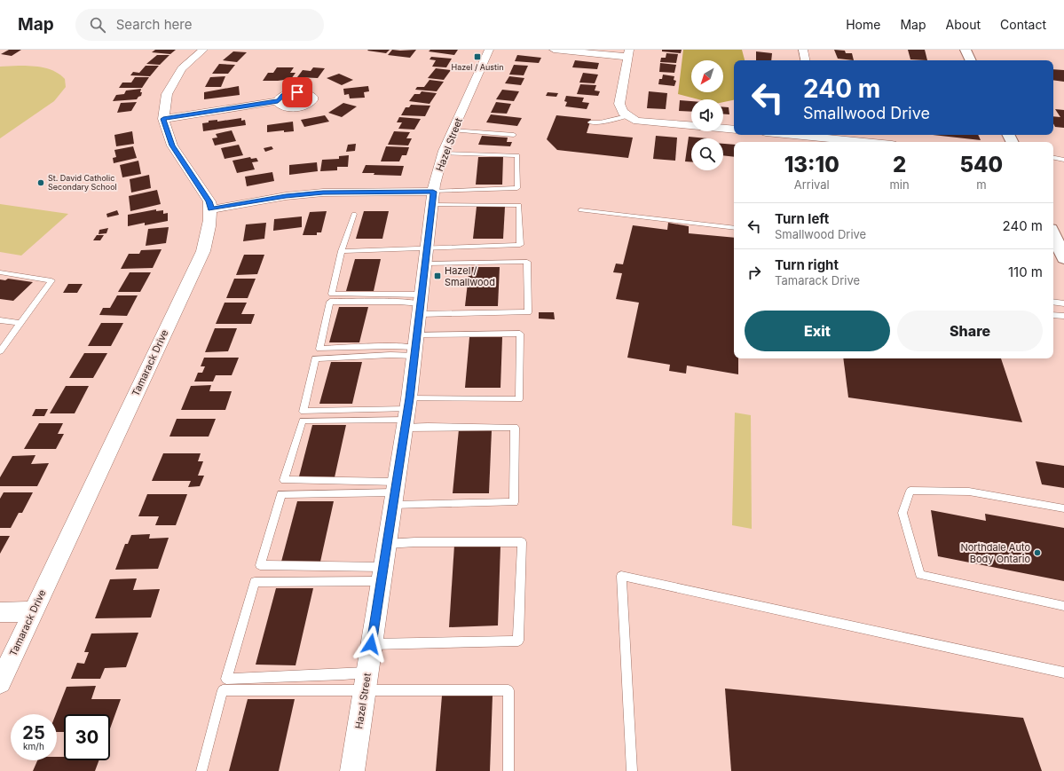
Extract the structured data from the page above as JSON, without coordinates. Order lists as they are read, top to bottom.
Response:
{
  "streets": {
    "street": ["Hazel Street", "Tamarack Drive"]
  },
  "places": {
    "transit": ["Hazel / Austin", "Hazel / Smallwood"],
    "other": ["St. David Catholic Secondary School", "Northdale Auto Body Ontario"]
  },
  "north": "bottom left",
  "page": {
    "header": "Map",
    "search": "Search here",
    "nav": [
      "Home",
      "Map",
      "About",
      "Contact"
    ],
    "turn": ["240 m", "Smallwood Drive"],
    "eta": [
      "13:10",
      "Arrival",
      "2",
      "min",
      "540",
      "m"
    ],
    "list": [
      {
        "name": "Turn left",
        "note": "Smallwood Drive",
        "value": "240 m"
      },
      {
        "name": "Turn right",
        "note": "Tamarack Drive",
        "value": "110 m"
      }
    ],
    "buttons": ["Exit", "Share"],
    "speed": "25 km/h",
    "limit": "30"
  }
}
